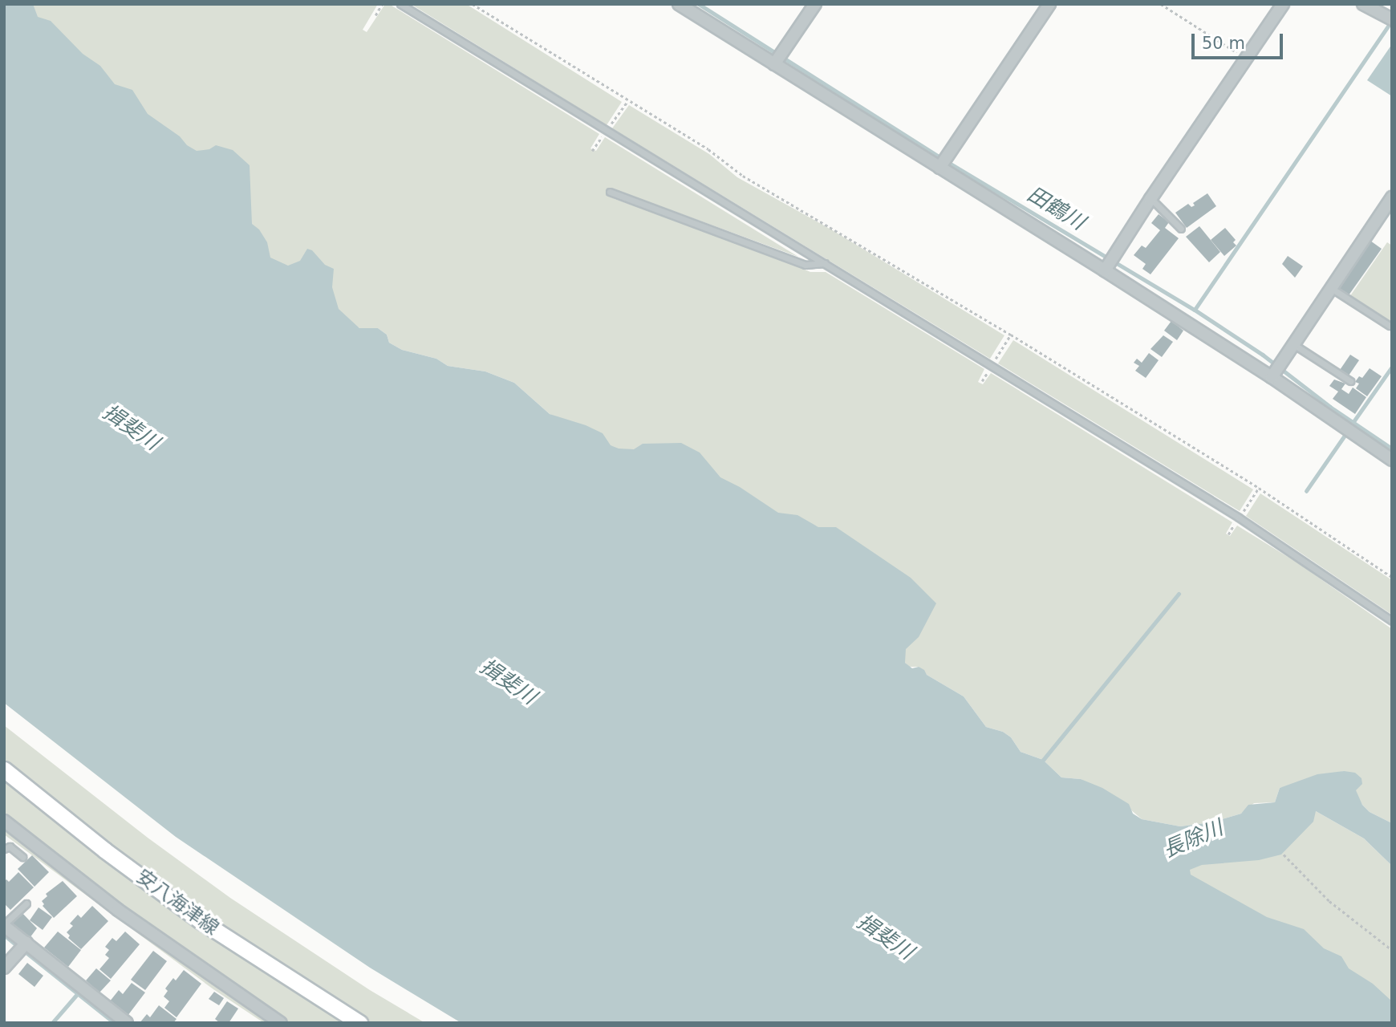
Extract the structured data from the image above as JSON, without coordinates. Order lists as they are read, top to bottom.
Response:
{
  "streets": {
    "main road": ["安八海津線"]
  },
  "water": ["田鶴川", "揖斐川", "長除川"],
  "scale_bar": "50 m"
}
